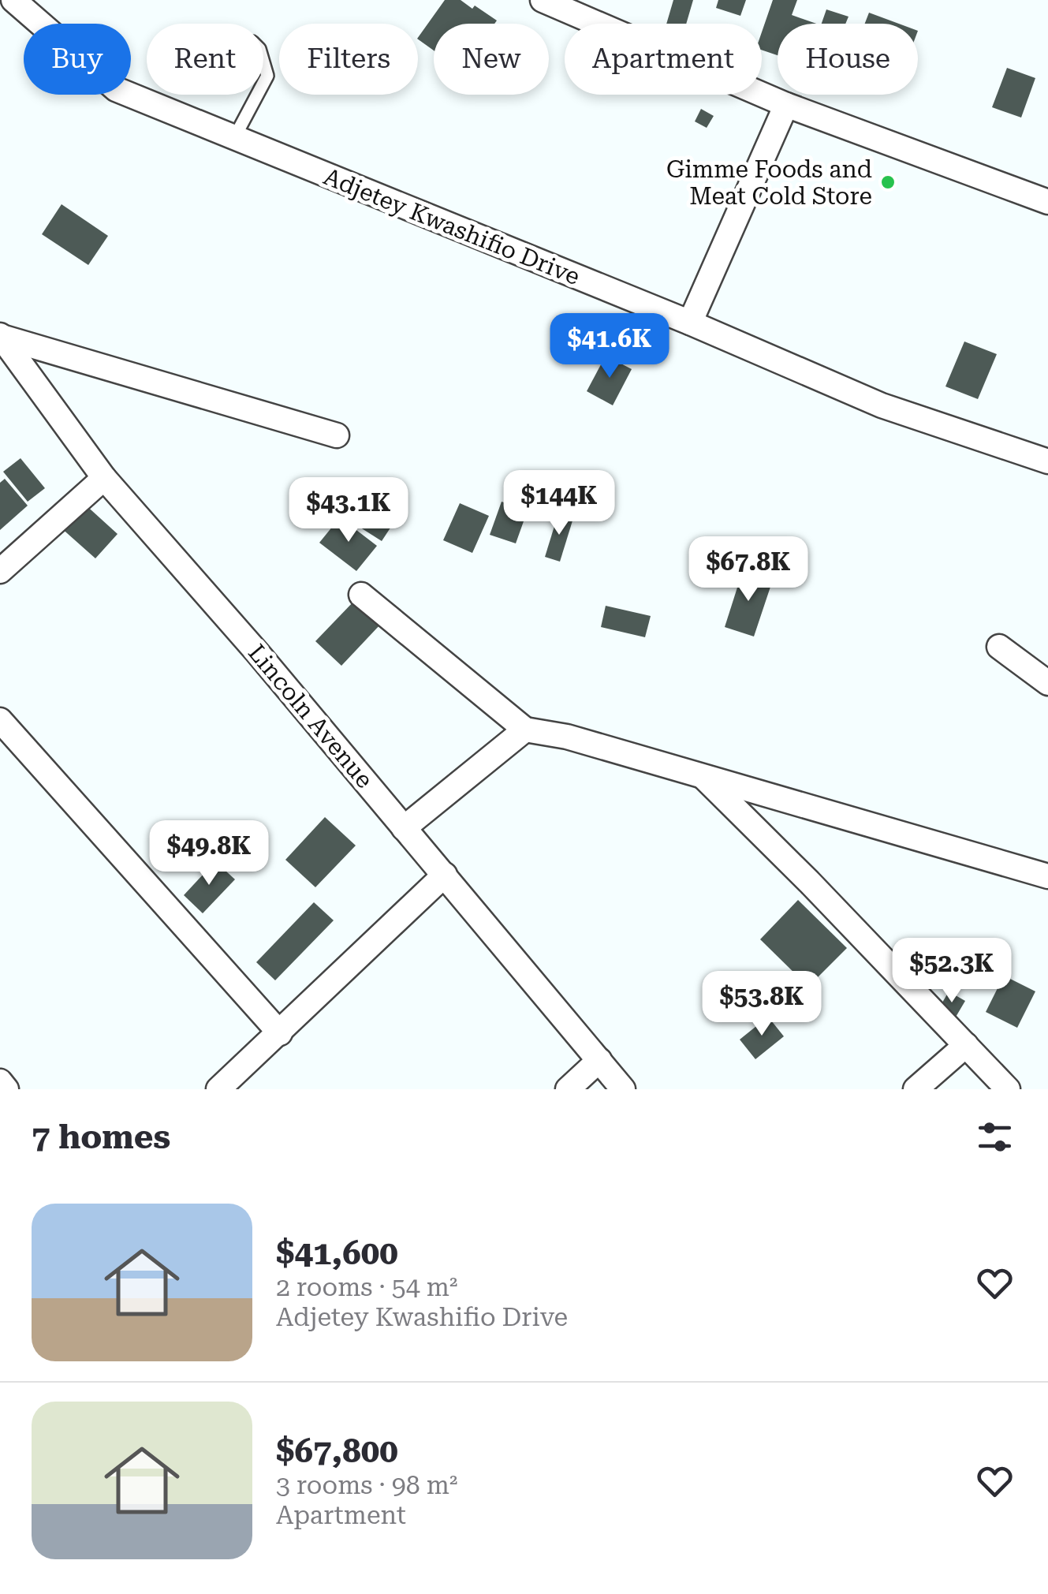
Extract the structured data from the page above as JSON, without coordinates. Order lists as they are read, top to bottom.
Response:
{
  "streets": {
    "street": ["Adjetey Kwashifio Drive", "Lincoln Avenue"]
  },
  "places": ["Gimme Foods and Meat Cold Store"],
  "page": {
    "chip": [
      "Buy",
      "Rent",
      "Filters",
      "New",
      "Apartment",
      "House"
    ],
    "price": [
      "$41.6K",
      "$144K",
      "$43.1K",
      "$67.8K",
      "$49.8K",
      "$52.3K",
      "$53.8K"
    ],
    "heading": "7 homes",
    "list": [
      {
        "name": "$41,600",
        "note": "2 rooms · 54 m² · Adjetey Kwashifio Drive"
      },
      {
        "name": "$67,800",
        "note": "3 rooms · 98 m² · Apartment"
      }
    ]
  }
}
